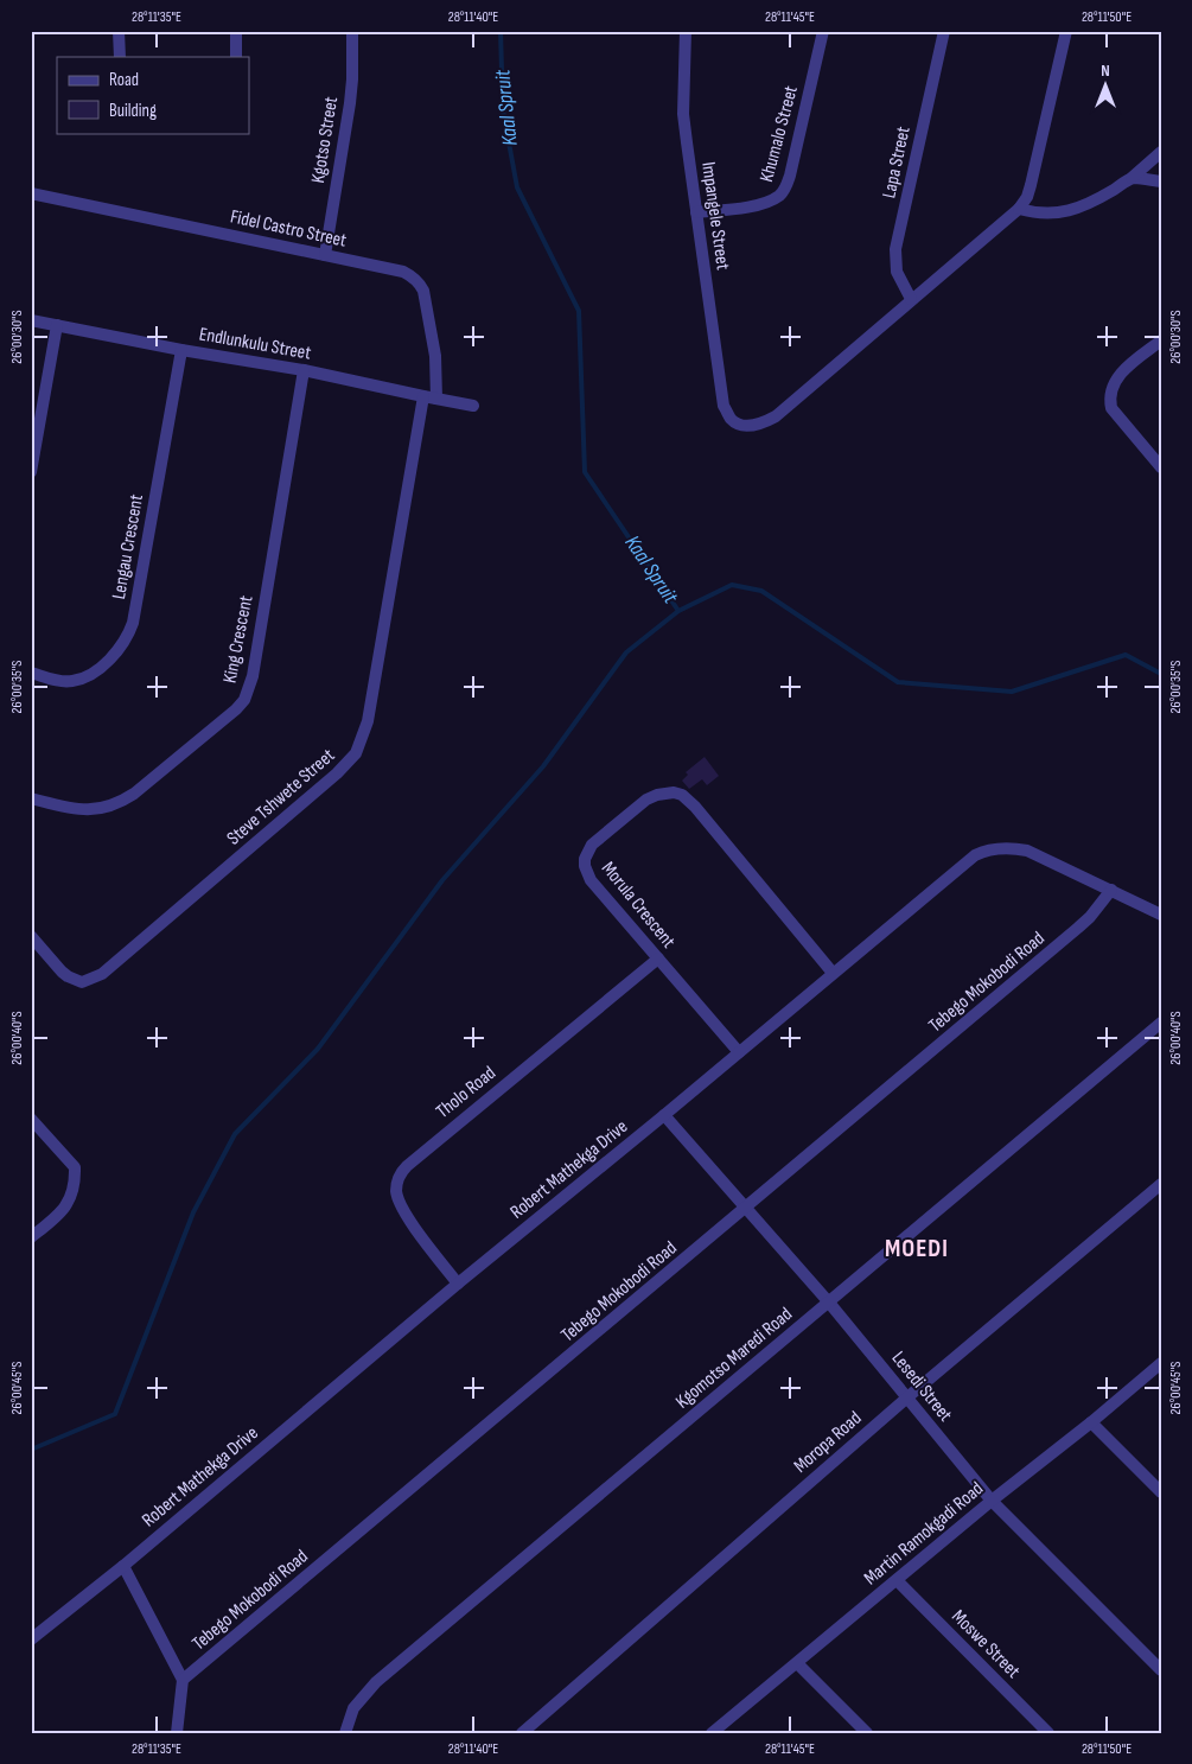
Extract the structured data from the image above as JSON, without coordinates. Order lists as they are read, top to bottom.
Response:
{
  "streets": {
    "street": [
      "Khumalo Street",
      "Kgotso Street",
      "Lapa Street",
      "Impangele Street",
      "Fidel Castro Street",
      "Endlunkulu Street",
      "Lengau Crescent",
      "King Crescent",
      "Steve Tshwete Street",
      "Morula Crescent",
      "Tebego Mokobodi Road",
      "Tholo Road",
      "Robert Mathekga Drive",
      "Kgomotso Maredi Road",
      "Lesedi Street",
      "Moropa Road",
      "Martin Ramokgadi Road",
      "Moswe Street"
    ]
  },
  "crossings": [
    ["Khumalo Street", "Impangele Street"],
    ["Kgotso Street", "Fidel Castro Street"],
    ["Lapa Street", "Impangele Street"],
    ["Fidel Castro Street", "Endlunkulu Street"],
    ["Endlunkulu Street", "Lengau Crescent"],
    ["Endlunkulu Street", "King Crescent"],
    ["Endlunkulu Street", "Steve Tshwete Street"],
    ["Morula Crescent", "Tholo Road"],
    ["Morula Crescent", "Robert Mathekga Drive"],
    ["Tebego Mokobodi Road", "Robert Mathekga Drive"],
    ["Tebego Mokobodi Road", "Lesedi Street"],
    ["Tholo Road", "Robert Mathekga Drive"],
    ["Robert Mathekga Drive", "Lesedi Street"],
    ["Kgomotso Maredi Road", "Lesedi Street"],
    ["Lesedi Street", "Moropa Road"],
    ["Lesedi Street", "Martin Ramokgadi Road"],
    ["Martin Ramokgadi Road", "Moswe Street"]
  ],
  "districts": ["MOEDI"],
  "water": ["Kaal Spruit"],
  "legend": ["Road", "Building"],
  "north": "top",
  "coordinates": [
    "28°11'35\"E",
    "28°11'40\"E",
    "28°11'45\"E",
    "28°11'50\"E",
    "26°00'30\"S",
    "26°00'35\"S",
    "26°00'40\"S",
    "26°00'45\"S"
  ]
}
